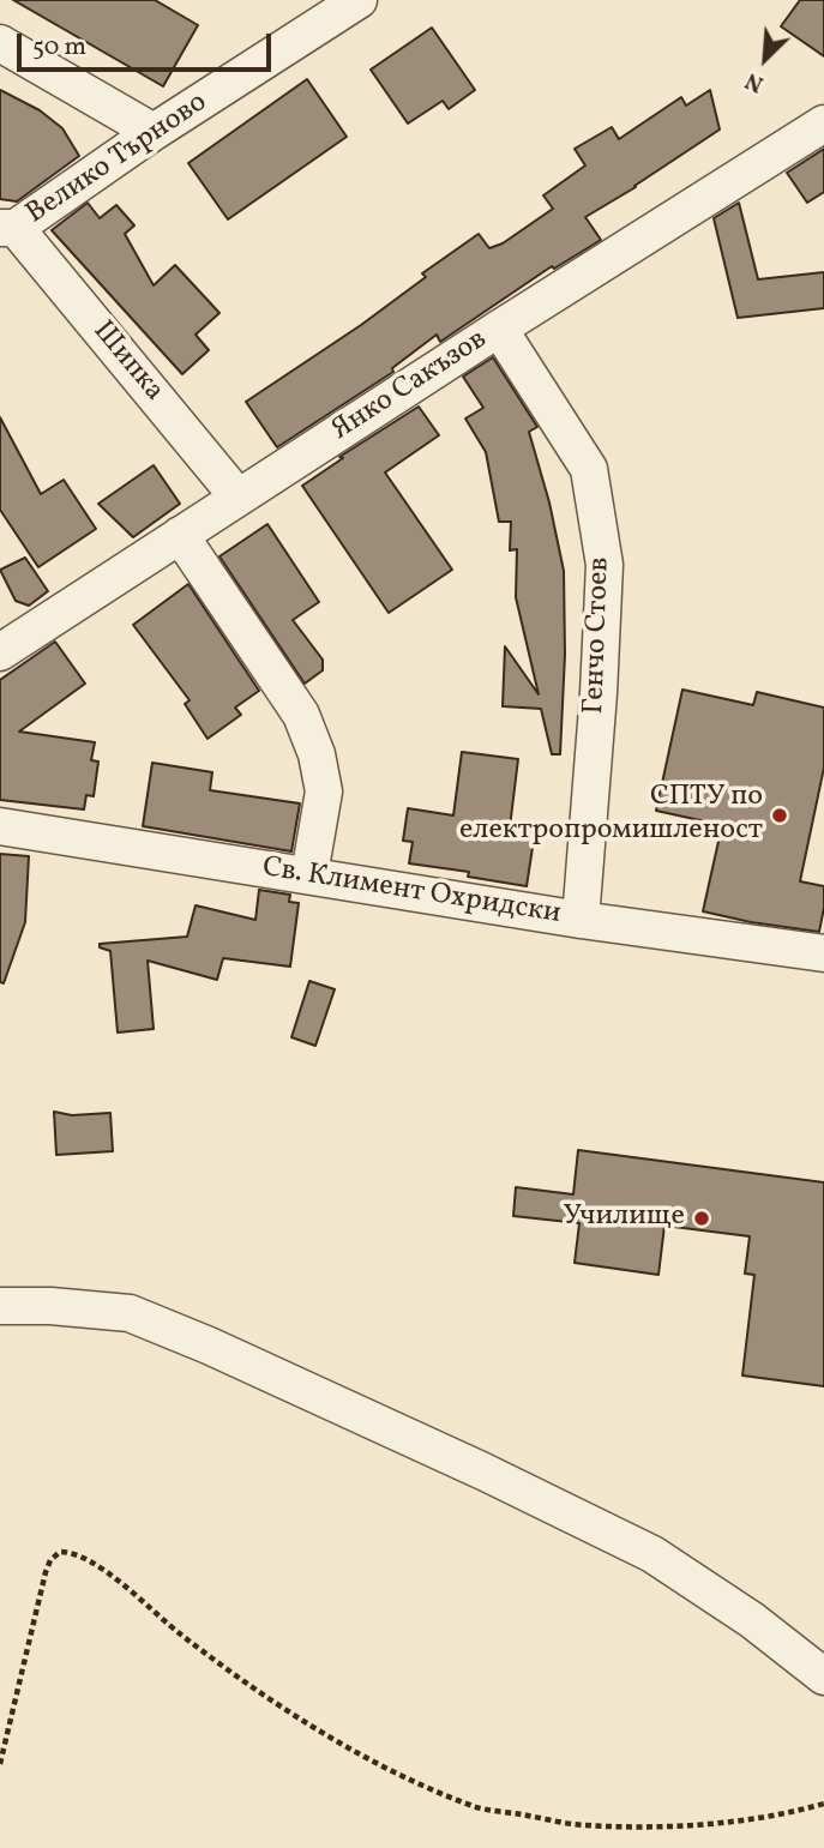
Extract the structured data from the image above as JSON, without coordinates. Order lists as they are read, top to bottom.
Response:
{
  "streets": {
    "street": [
      "Велико Търново",
      "Шипка",
      "Янко Сакъзов",
      "Генчо Стоев",
      "Св. Климент Охридски"
    ]
  },
  "crossings": [
    ["Велико Търново", "Шипка"],
    ["Шипка", "Янко Сакъзов"],
    ["Янко Сакъзов", "Генчо Стоев"],
    ["Генчо Стоев", "Св. Климент Охридски"]
  ],
  "places": ["СПТУ по електропромишленост", "Училище"],
  "scale_bar": "50 m",
  "north": "bottom left"
}
